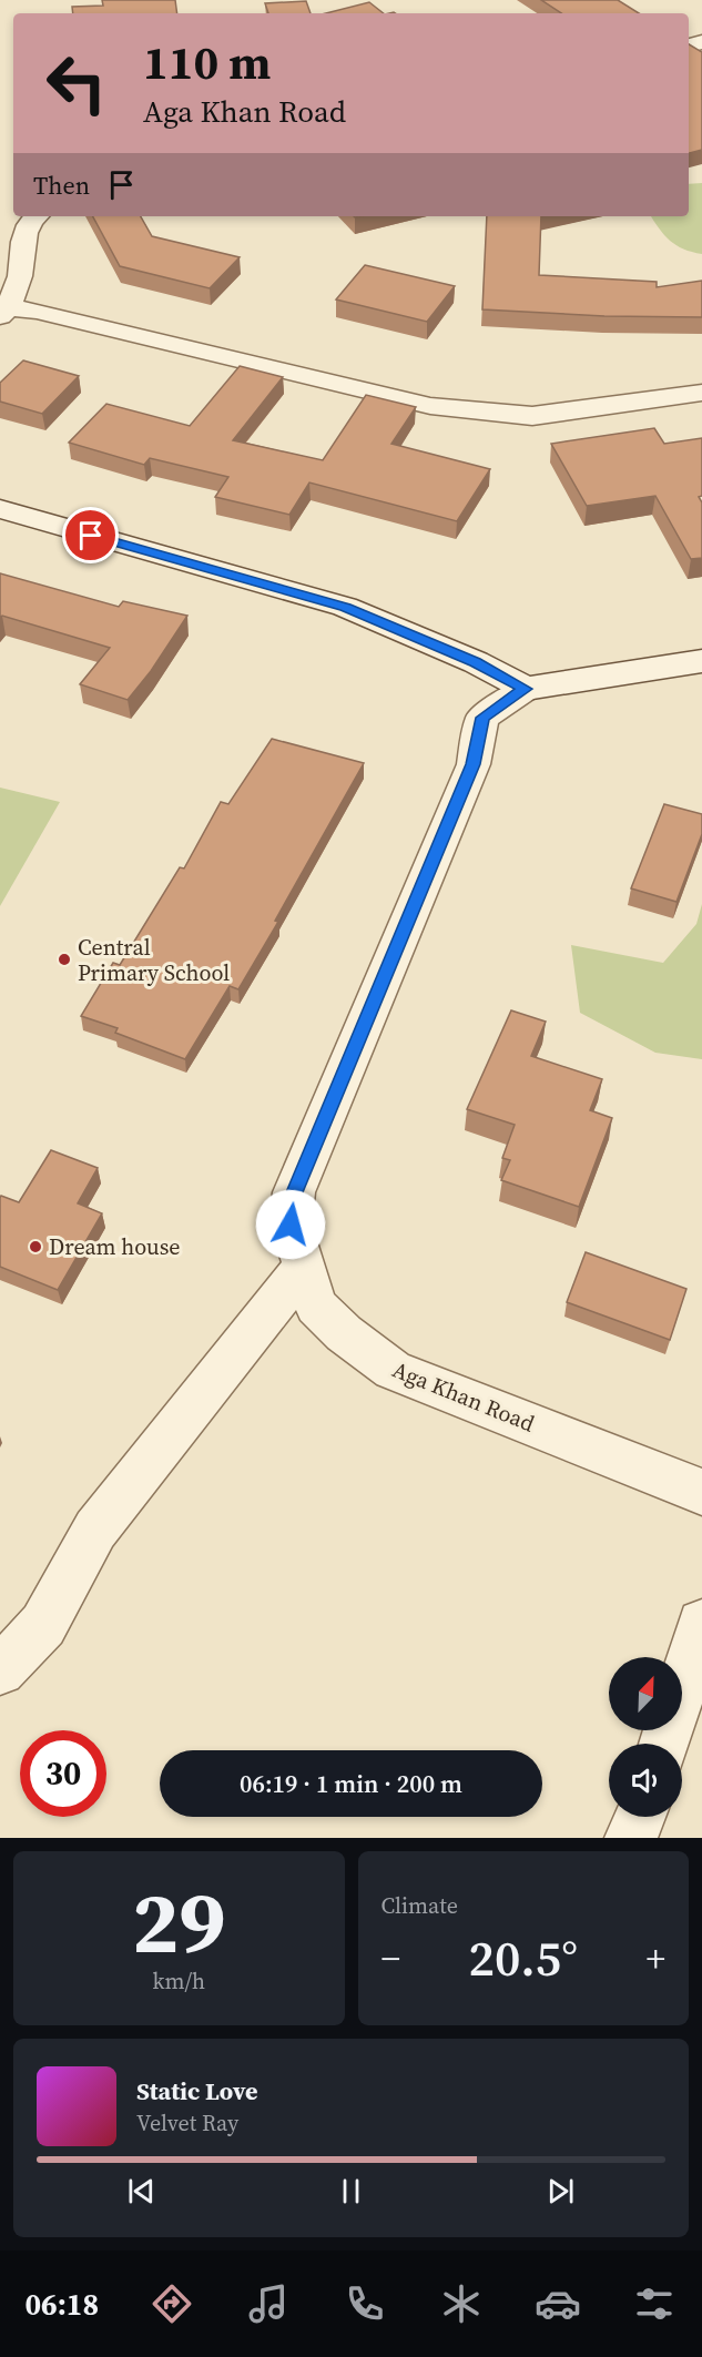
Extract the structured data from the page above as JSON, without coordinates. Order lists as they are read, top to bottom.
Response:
{
  "streets": {
    "street": ["Aga Khan Road"]
  },
  "places": ["Central Primary School", "Dream house"],
  "north": "top right",
  "page": {
    "turn": ["110 m", "Aga Khan Road"],
    "then": "Then",
    "limit": "30",
    "trip": "06:19 · 1 min · 200 m",
    "tile": [
      ["29", "km/h"],
      "Climate"
    ],
    "heat": ["−", "20.5°", "+"],
    "song": ["Static Love", "Velvet Ray"],
    "tabs": "06:18"
  }
}
